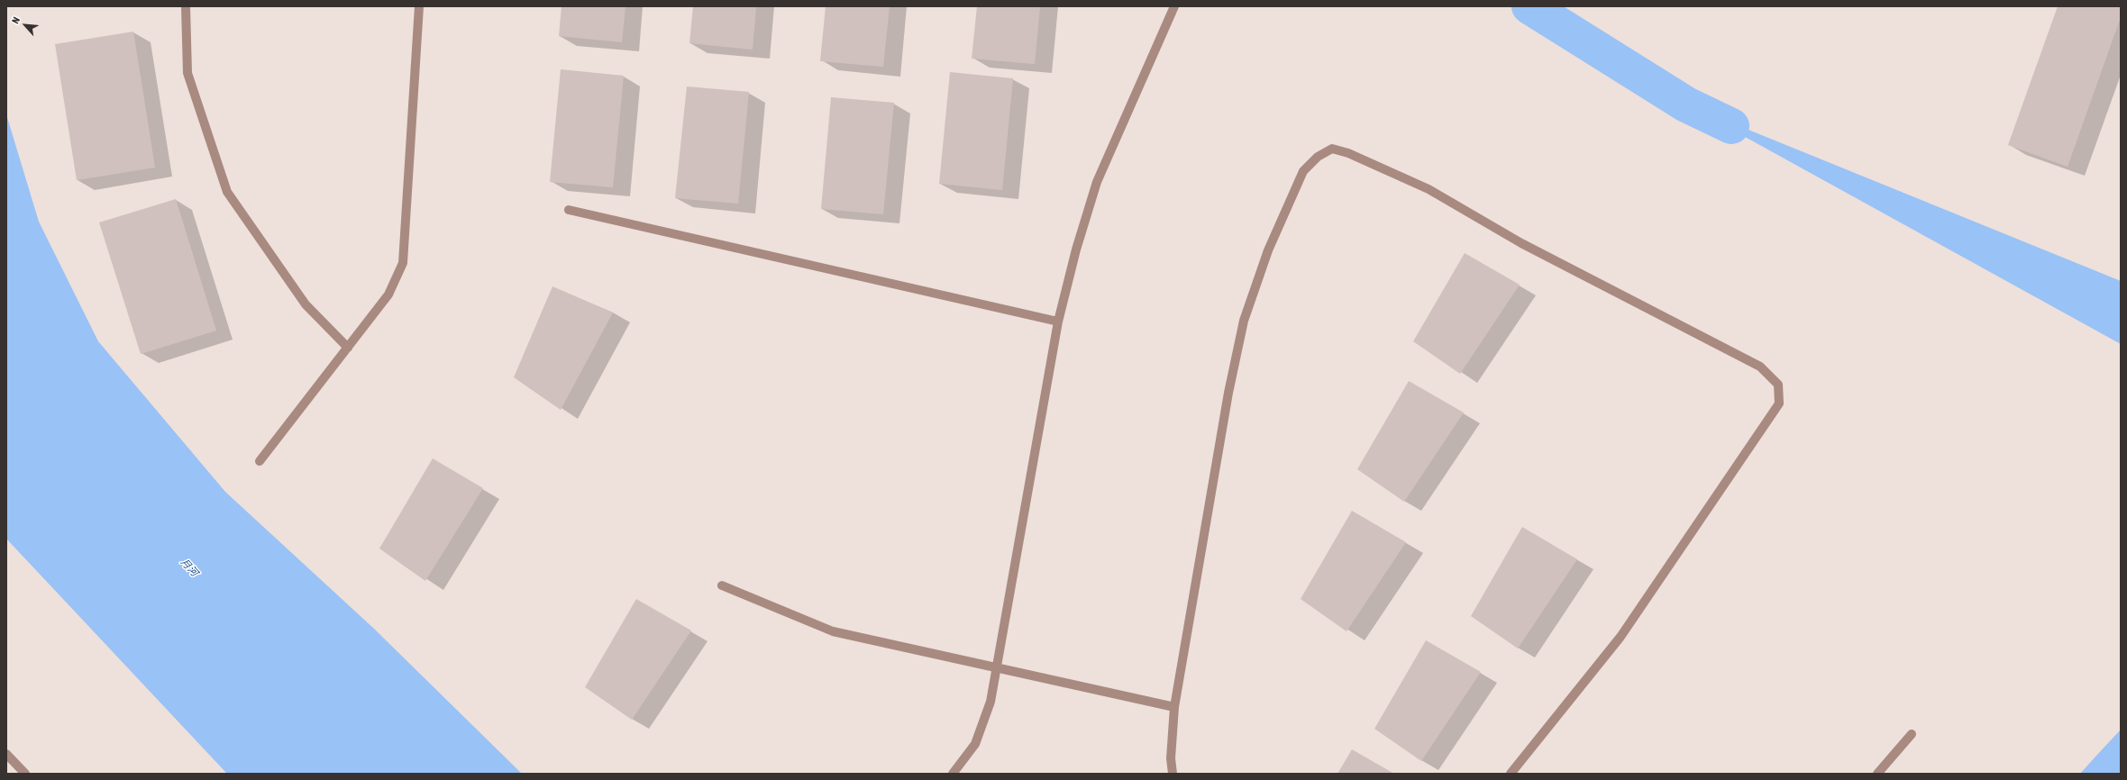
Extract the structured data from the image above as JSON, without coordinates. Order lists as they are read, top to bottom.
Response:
{
  "water": ["月河"],
  "north": "top left"
}
